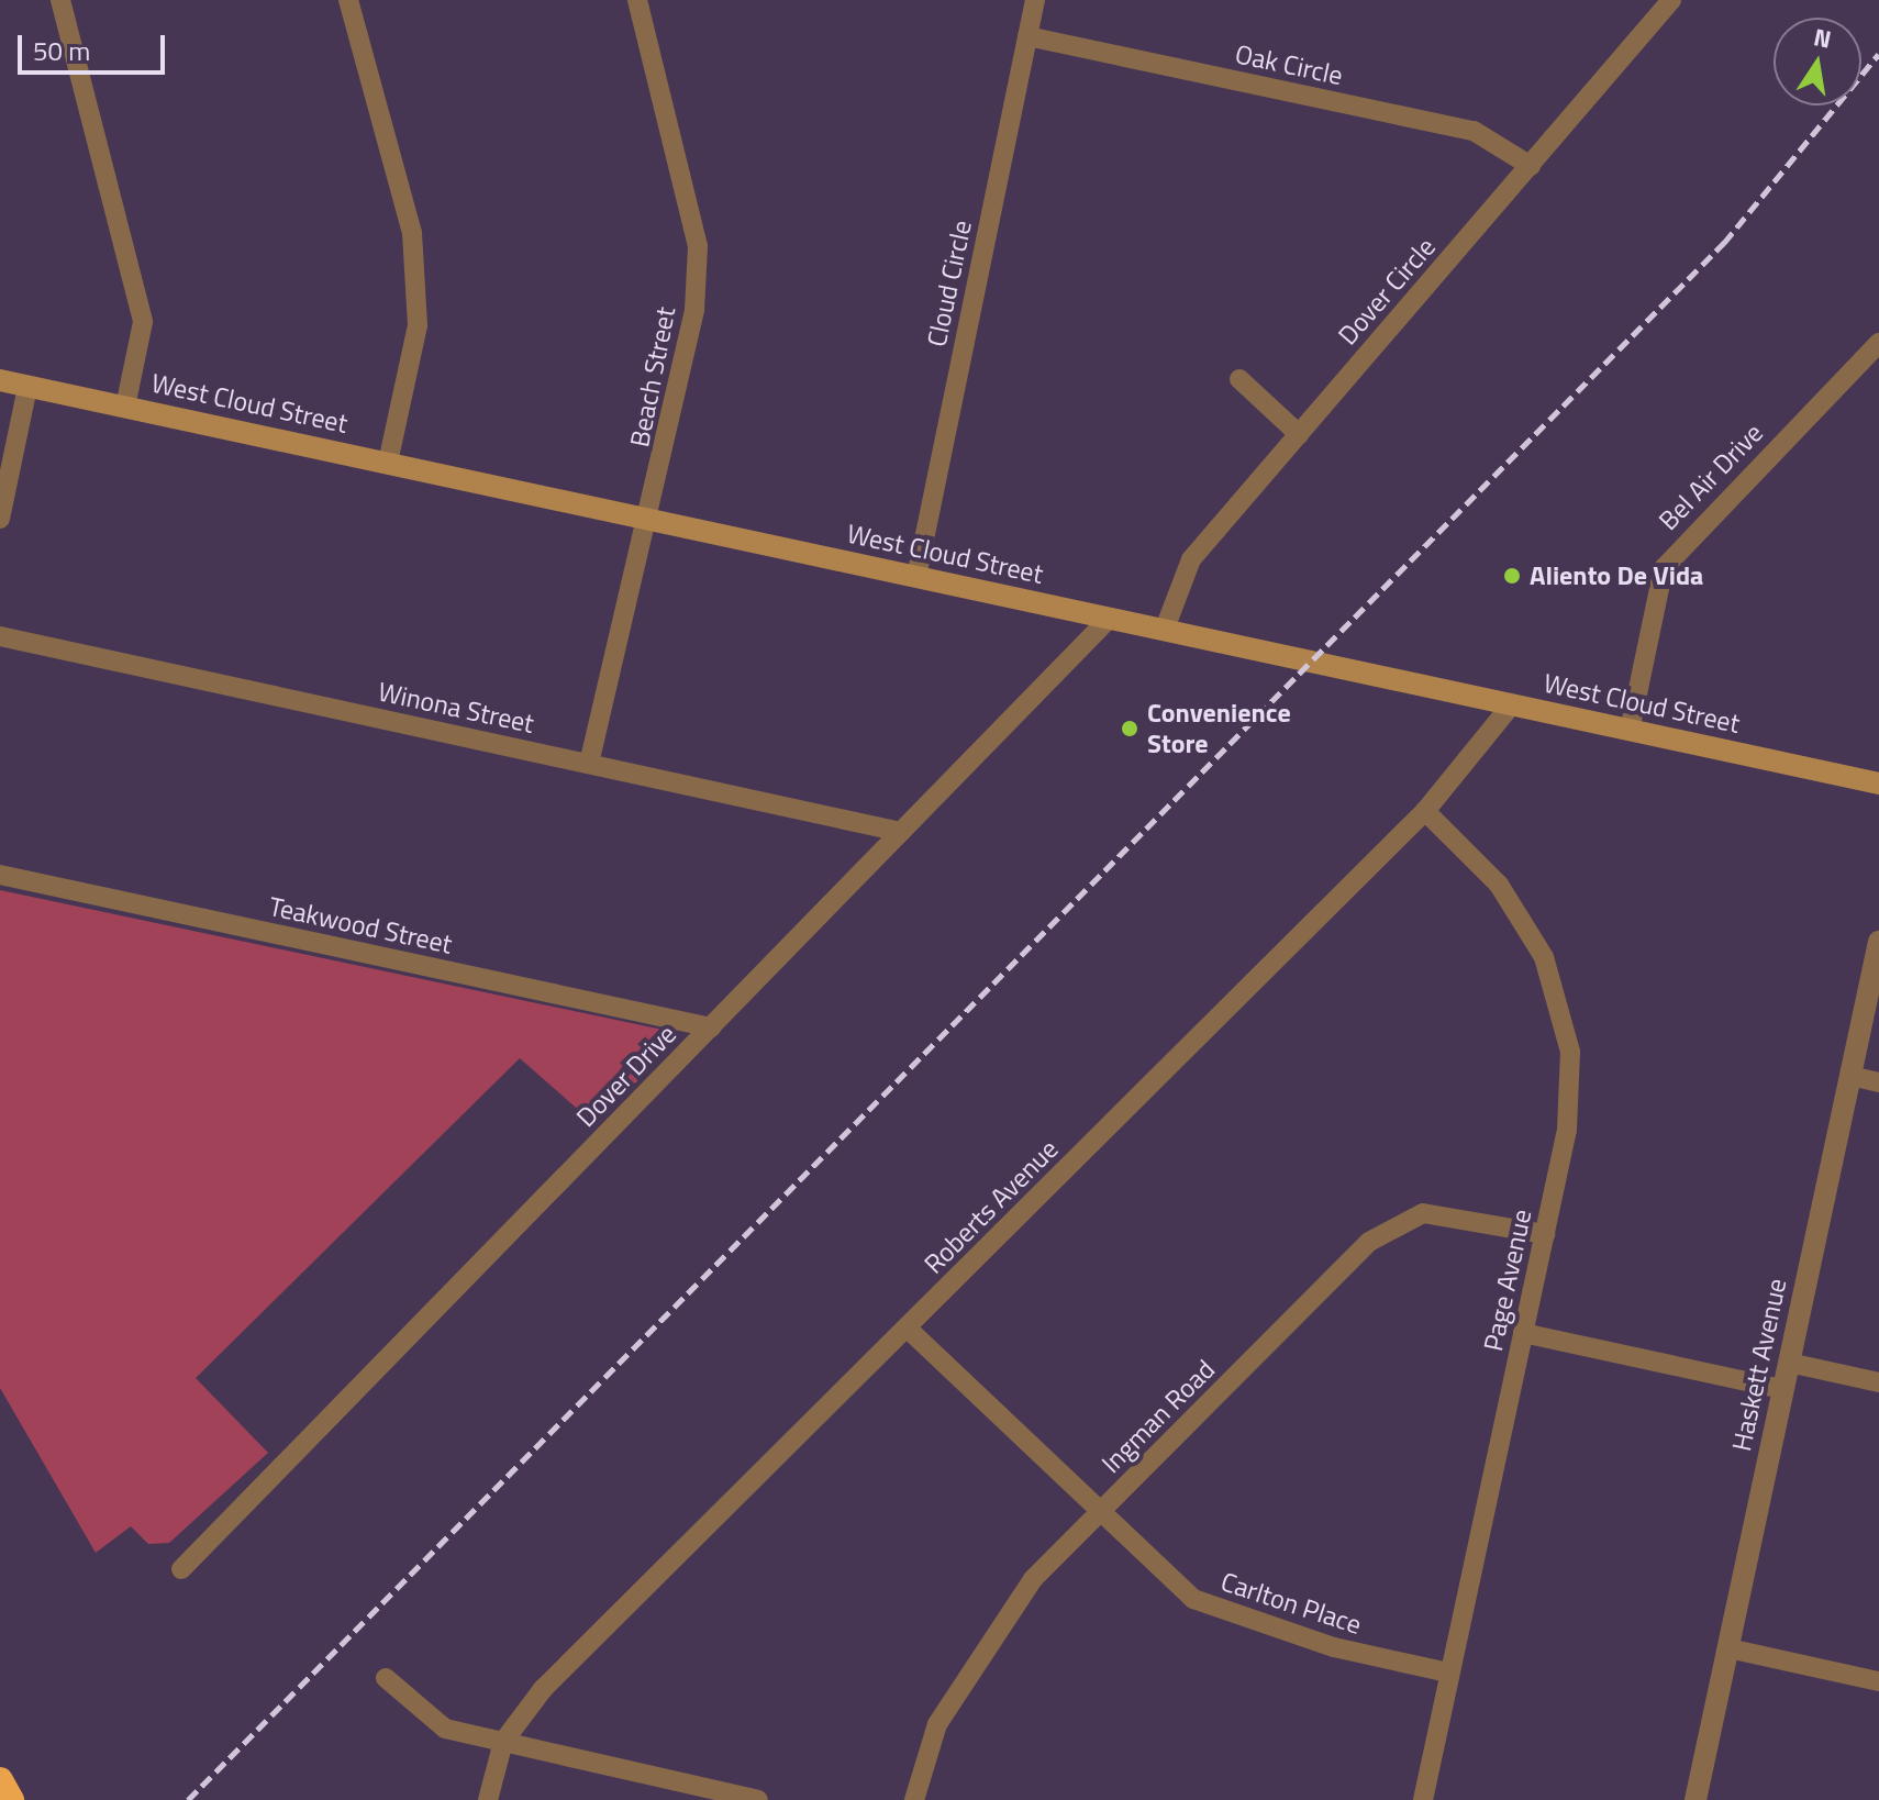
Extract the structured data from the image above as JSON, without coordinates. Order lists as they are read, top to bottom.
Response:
{
  "streets": {
    "main road": ["West Cloud Street"],
    "street": [
      "Oak Circle",
      "Cloud Circle",
      "Dover Circle",
      "Beach Street",
      "Bel Air Drive",
      "Winona Street",
      "Teakwood Street",
      "Dover Drive",
      "Roberts Avenue",
      "Page Avenue",
      "Haskett Avenue",
      "Ingman Road",
      "Carlton Place"
    ]
  },
  "crossings": [
    ["Oak Circle", "Cloud Circle"],
    ["Oak Circle", "Dover Circle"],
    ["Cloud Circle", "West Cloud Street"],
    ["Dover Circle", "West Cloud Street"],
    ["Beach Street", "West Cloud Street"],
    ["Beach Street", "Winona Street"],
    ["West Cloud Street", "Bel Air Drive"],
    ["West Cloud Street", "Dover Drive"],
    ["West Cloud Street", "Roberts Avenue"],
    ["Winona Street", "Dover Drive"],
    ["Teakwood Street", "Dover Drive"],
    ["Roberts Avenue", "Page Avenue"],
    ["Roberts Avenue", "Carlton Place"],
    ["Page Avenue", "Ingman Road"],
    ["Page Avenue", "Carlton Place"],
    ["Ingman Road", "Carlton Place"]
  ],
  "places": ["Aliento De Vida", "Convenience Store"],
  "scale_bar": "50 m",
  "north": "top"
}
